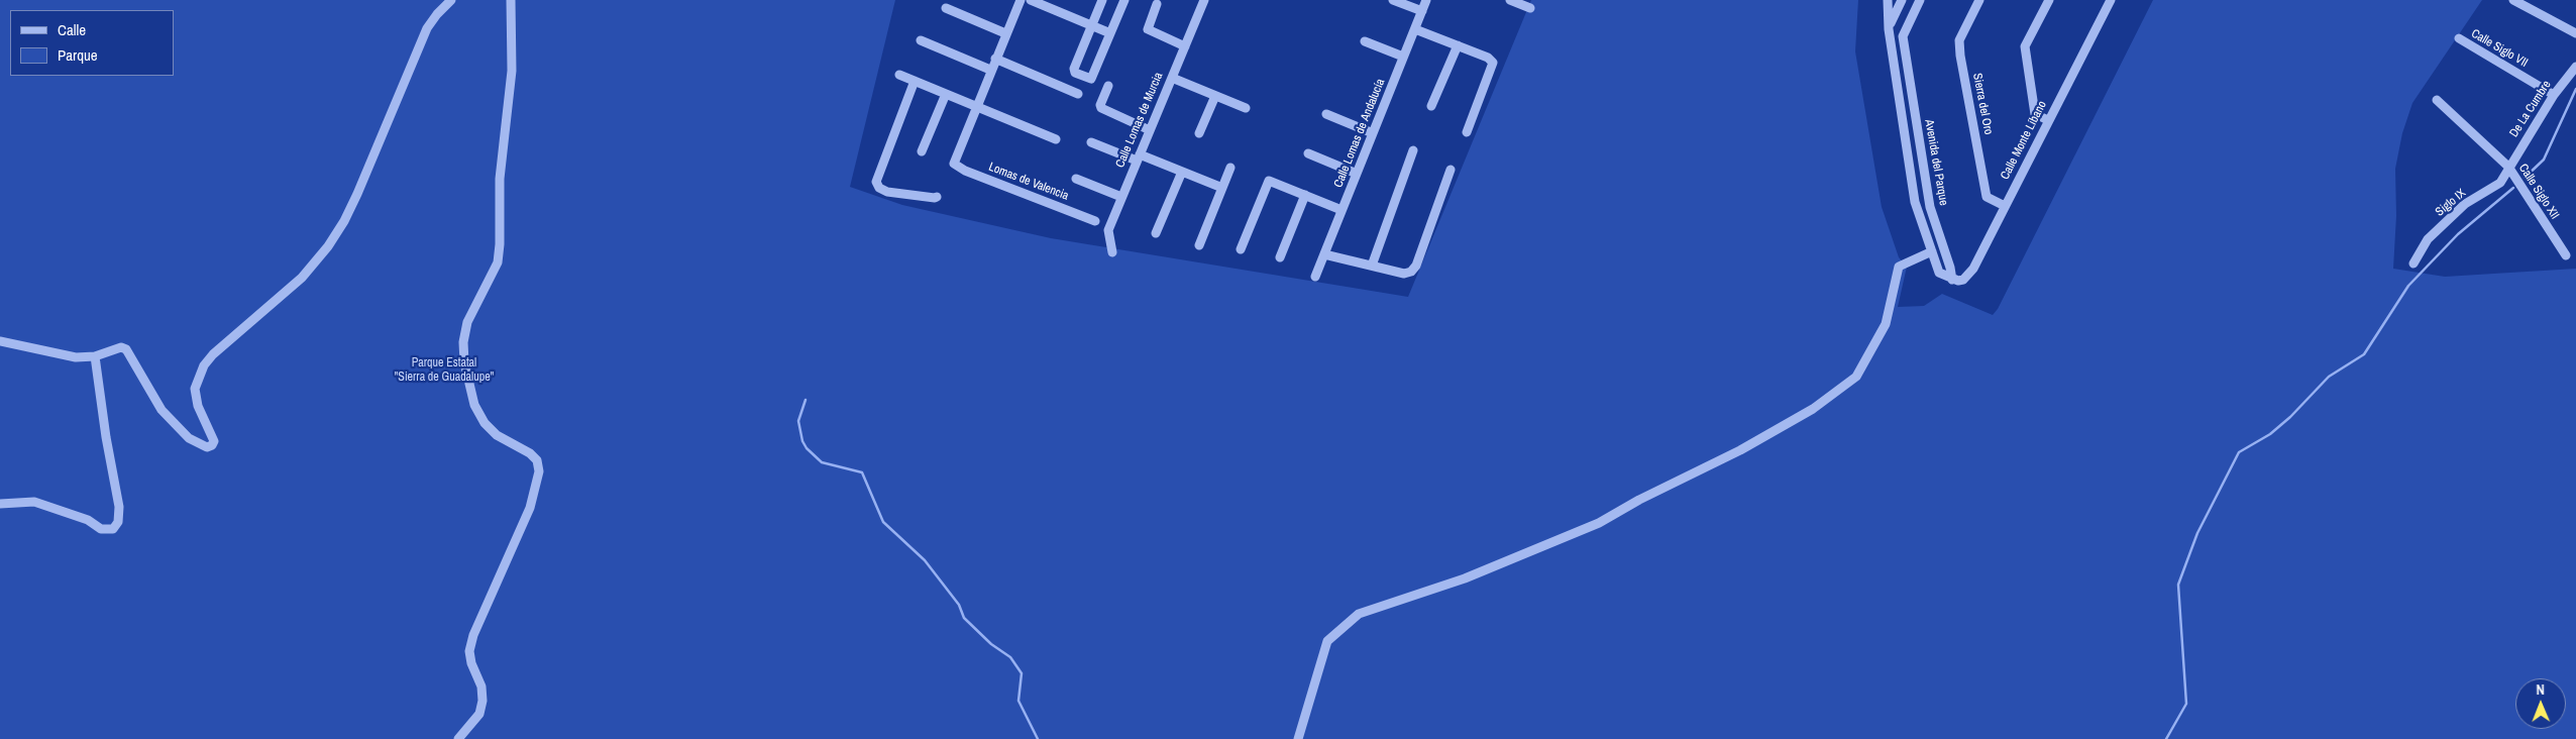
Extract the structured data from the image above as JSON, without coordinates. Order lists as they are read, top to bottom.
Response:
{
  "streets": {
    "street": [
      "Calle Siglo VII",
      "Sierra del Oro",
      "De La Cumbre",
      "Calle Lomas de Murcia",
      "Calle Lomas de Andalucía",
      "Calle Monte Líbano",
      "Avenida del Parque",
      "Lomas de Valencia",
      "Calle Siglo XII",
      "Siglo IX"
    ]
  },
  "crossings": [
    ["Calle Siglo VII", "De La Cumbre"],
    ["Sierra del Oro", "Calle Monte Líbano"],
    ["De La Cumbre", "Calle Siglo XII"],
    ["De La Cumbre", "Siglo IX"],
    ["Calle Monte Líbano", "Avenida del Parque"],
    ["Calle Siglo XII", "Siglo IX"]
  ],
  "parks": ["Parque Estatal \"Sierra de Guadalupe\""],
  "legend": ["Calle", "Parque"],
  "north": "top"
}
